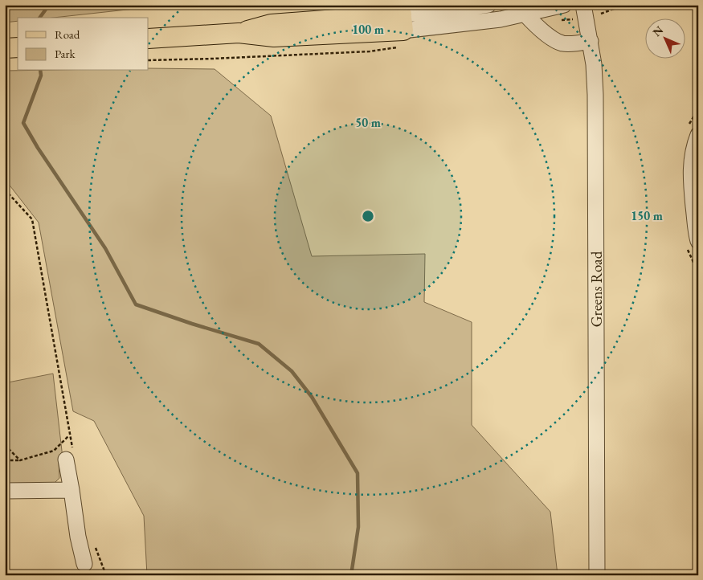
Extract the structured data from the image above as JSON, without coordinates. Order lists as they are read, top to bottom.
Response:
{
  "streets": {
    "street": ["Greens Road"]
  },
  "legend": ["Road", "Park"],
  "north": "top left",
  "rings": ["100 m", "50 m", "150 m"]
}
